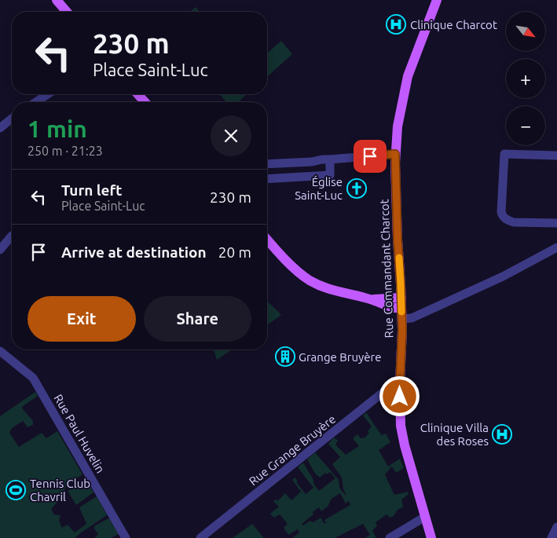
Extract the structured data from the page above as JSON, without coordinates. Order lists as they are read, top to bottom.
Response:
{
  "streets": {
    "main road": ["Rue Commandant Charcot"],
    "street": ["Rue Paul Huvelin", "Rue Grange Bruyère"]
  },
  "crossings": [
    ["Rue Commandant Charcot", "Rue Grange Bruyère"]
  ],
  "places": {
    "hospital": ["Clinique Charcot", "Clinique Villa des Roses"],
    "church": ["Église Saint-Luc"],
    "building": ["Grange Bruyère"],
    "sports": ["Tennis Club Chavril"]
  },
  "north": "bottom right",
  "page": {
    "map_buttons": ["+", "−"],
    "turn": ["230 m", "Place Saint-Luc"],
    "heading": ["1 min", "250 m · 21:23"],
    "list": [
      {
        "name": "Turn left",
        "note": "Place Saint-Luc",
        "value": "230 m"
      },
      {
        "name": "Arrive at destination",
        "value": "20 m"
      }
    ],
    "buttons": ["Exit", "Share"]
  }
}
